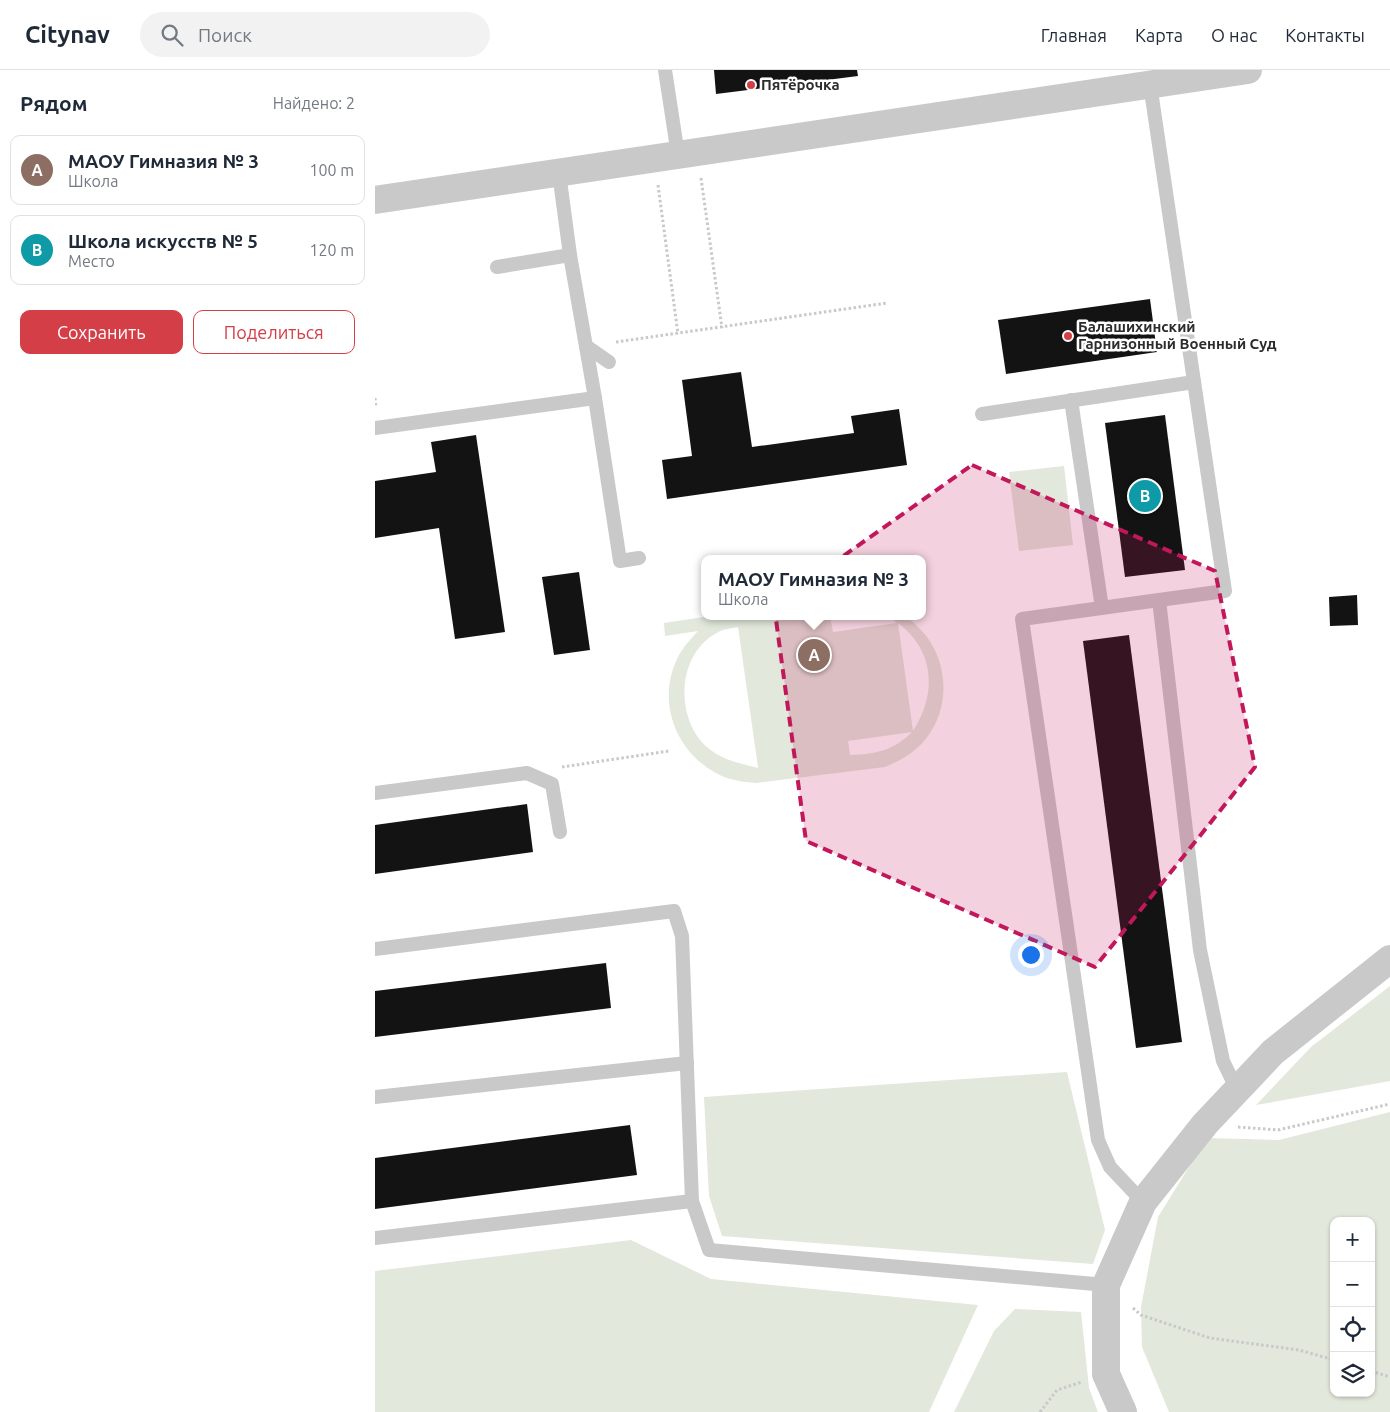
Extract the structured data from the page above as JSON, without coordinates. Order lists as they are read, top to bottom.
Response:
{
  "places": ["Пятёрочка", "Балашихинский Гарнизонный Военный Суд"],
  "page": {
    "header": "Citynav",
    "search": "Поиск",
    "nav": [
      "Главная",
      "Карта",
      "О нас",
      "Контакты"
    ],
    "heading": ["Рядом", "Найдено: 2"],
    "list": [
      {
        "mark": "A",
        "name": "МАОУ Гимназия № 3",
        "note": "Школа",
        "value": "100 m"
      },
      {
        "mark": "B",
        "name": "Школа искусств № 5",
        "note": "Место",
        "value": "120 m"
      }
    ],
    "buttons": ["Сохранить", "Поделиться"],
    "pins": ["B", "A"],
    "popup": ["МАОУ Гимназия № 3", "Школа"],
    "map_buttons": ["+", "−"]
  }
}
